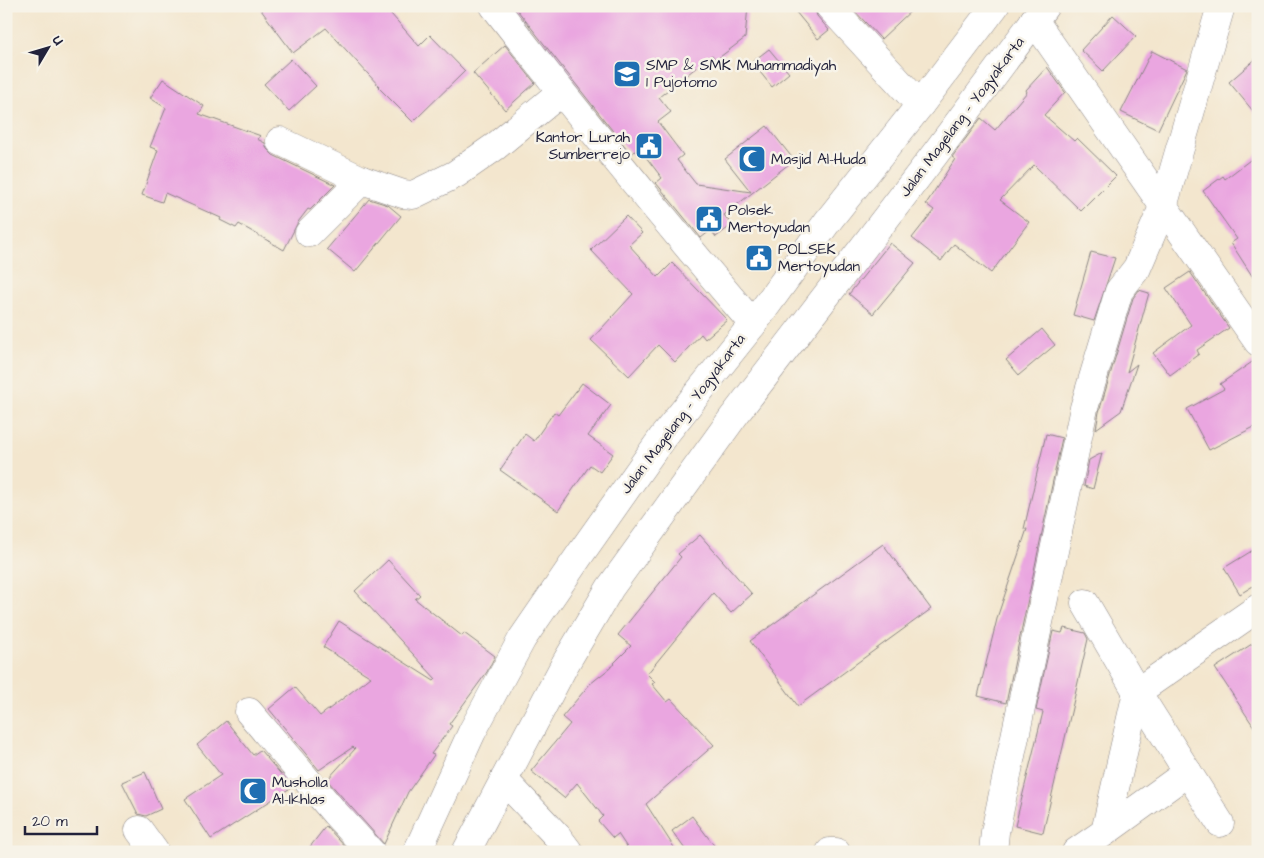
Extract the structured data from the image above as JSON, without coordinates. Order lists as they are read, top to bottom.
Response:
{
  "streets": {
    "main road": ["Jalan Magelang - Yogyakarta"]
  },
  "places": {
    "school or university": ["SMP & SMK Muhammadiyah 1 Pujotomo"],
    "public building": ["Kantor Lurah Sumberrejo", "Polsek Mertoyudan", "POLSEK Mertoyudan"],
    "mosque": ["Masjid Al-Huda", "Musholla Al-Ikhlas"]
  },
  "scale_bar": "20 m",
  "north": "top right"
}
